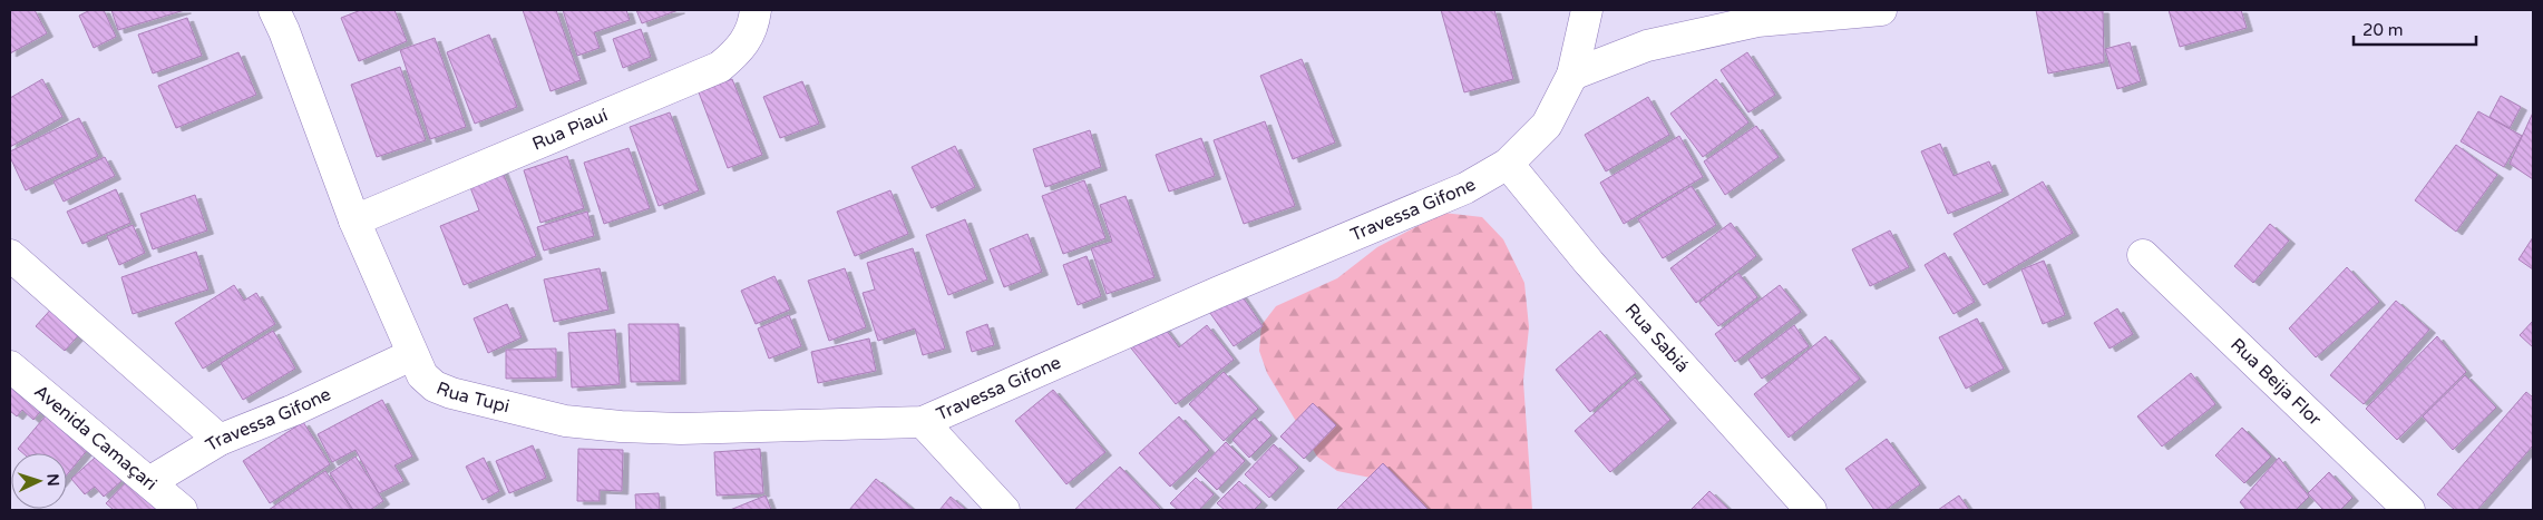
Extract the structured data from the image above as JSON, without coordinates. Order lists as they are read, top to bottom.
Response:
{
  "streets": {
    "street": [
      "Rua Piauí",
      "Travessa Gifone",
      "Rua Sabiá",
      "Rua Beija Flor",
      "Rua Tupi",
      "Avenida Camaçari"
    ]
  },
  "crossings": [
    ["Rua Piauí", "Rua Tupi"],
    ["Travessa Gifone", "Rua Sabiá"],
    ["Travessa Gifone", "Rua Tupi"],
    ["Travessa Gifone", "Avenida Camaçari"]
  ],
  "scale_bar": "20 m",
  "north": "right"
}
